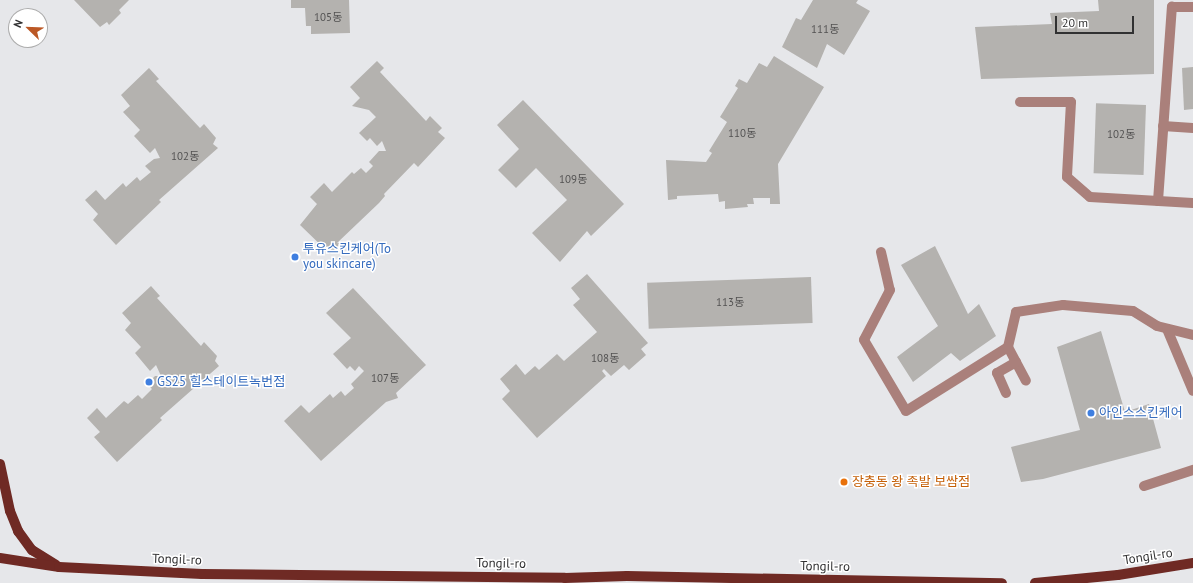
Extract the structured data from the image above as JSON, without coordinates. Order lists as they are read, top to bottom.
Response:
{
  "streets": {
    "main road": ["Tongil-ro"]
  },
  "places": [
    "투유스킨케어(To you skincare)",
    "GS25 힐스테이트녹번점",
    "아인스스킨케어",
    "장충동 왕 족발 보쌈점"
  ],
  "house_numbers": [
    "105동",
    "111동",
    "110동",
    "102동",
    "102동",
    "109동",
    "113동",
    "108동",
    "107동"
  ],
  "scale_bar": "20 m",
  "north": "top left"
}
